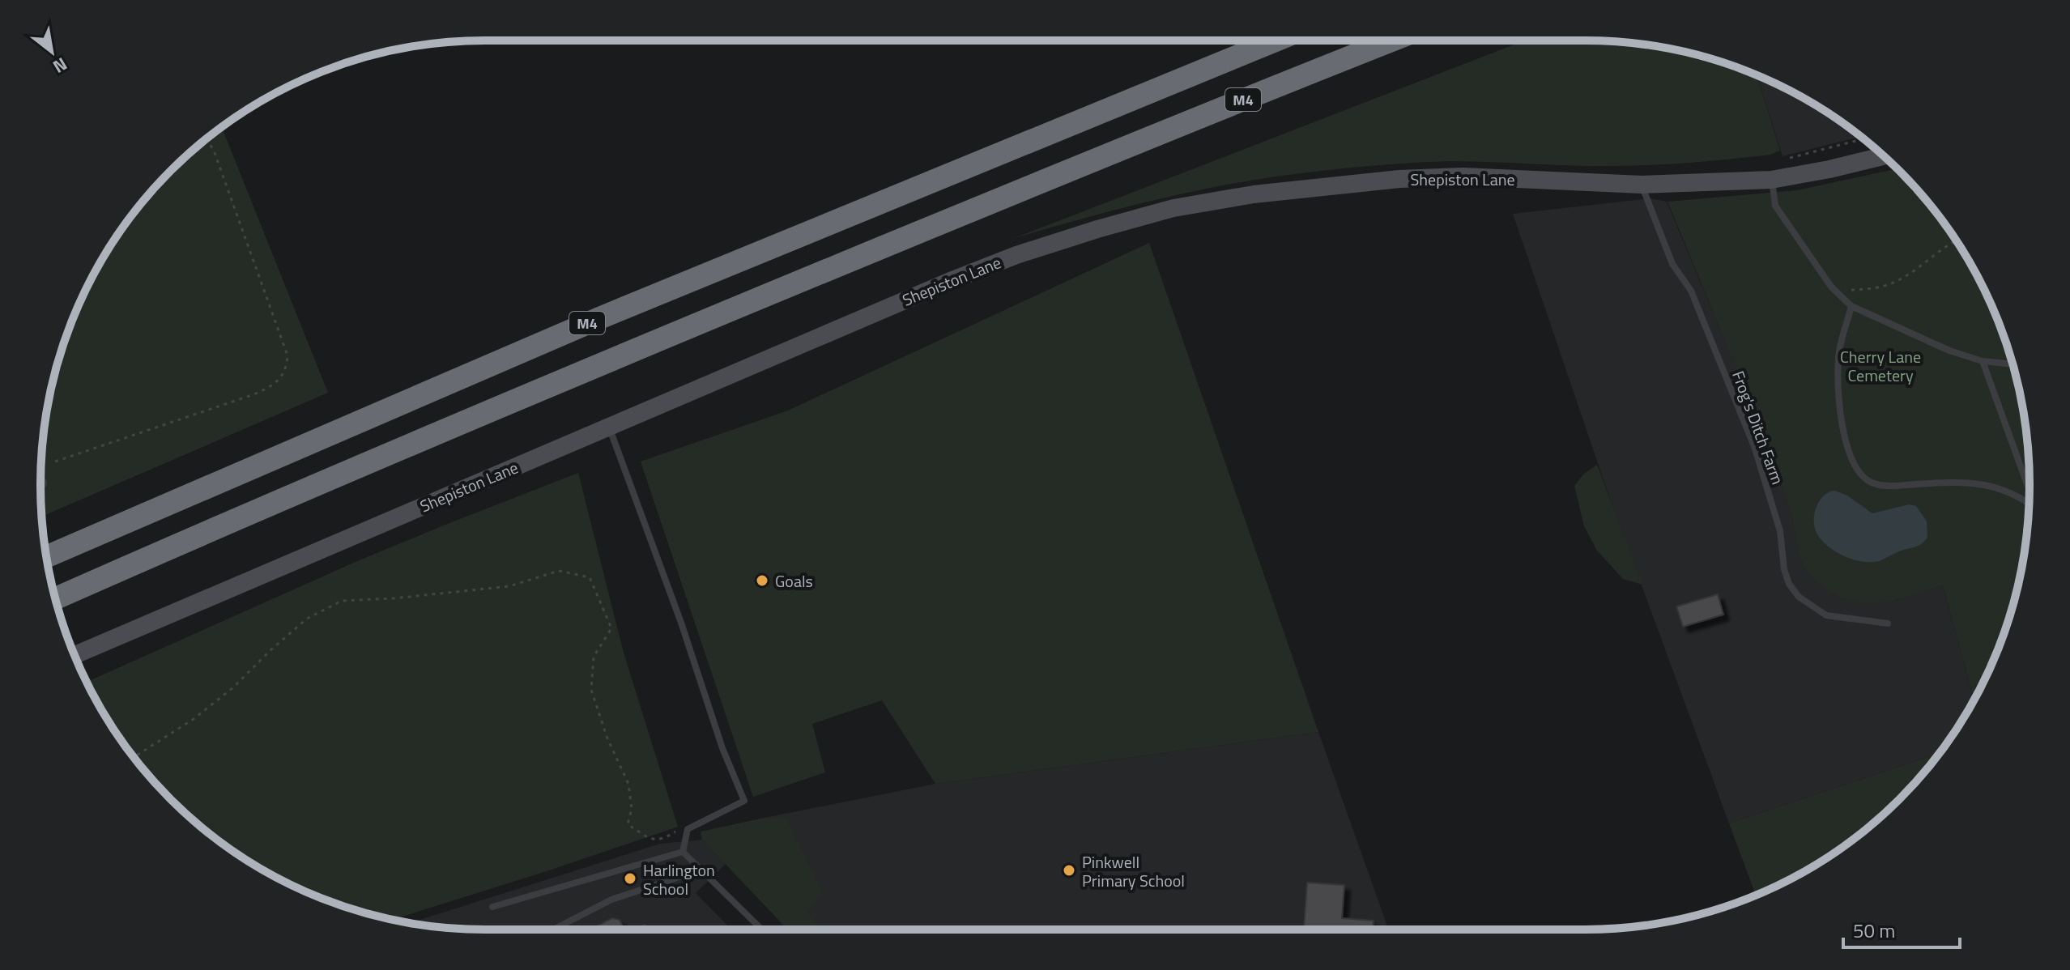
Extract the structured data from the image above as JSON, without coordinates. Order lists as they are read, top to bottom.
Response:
{
  "streets": {
    "highway": ["M4"],
    "street": ["Shepiston Lane"],
    "lane": ["Frog's Ditch Farm"]
  },
  "crossings": [
    ["Shepiston Lane", "Frog's Ditch Farm"]
  ],
  "parks": ["Cherry Lane Cemetery"],
  "places": ["Goals", "Pinkwell Primary School", "Harlington School"],
  "scale_bar": "50 m",
  "north": "bottom right"
}
